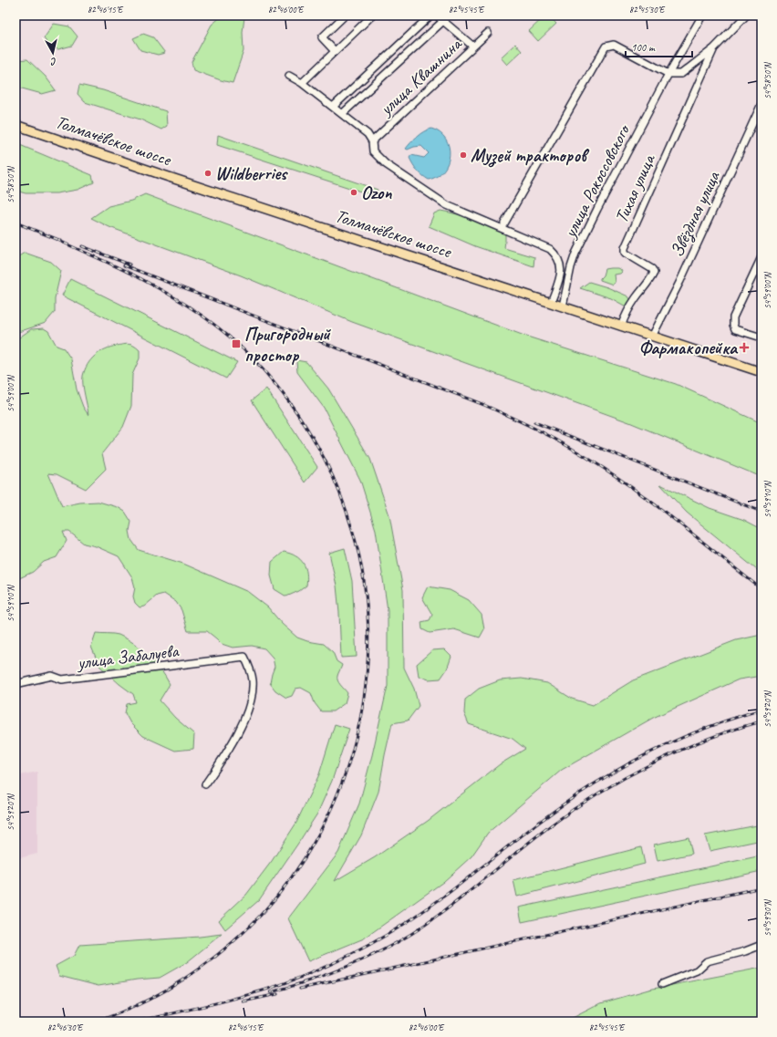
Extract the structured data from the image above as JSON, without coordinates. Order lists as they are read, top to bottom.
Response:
{
  "streets": {
    "main road": ["Толмачёвское шоссе"],
    "street": [
      "улица Квашнина",
      "улица Рокоссовского",
      "Тихая улица",
      "Звёздная улица",
      "улица Забалуева"
    ]
  },
  "crossings": [
    ["улица Квашнина", "Толмачёвское шоссе"],
    ["Толмачёвское шоссе", "улица Рокоссовского"],
    ["Толмачёвское шоссе", "Тихая улица"],
    ["Толмачёвское шоссе", "Звёздная улица"]
  ],
  "places": {
    "other": ["Музей тракторов", "Wildberries", "Ozon"],
    "transit": ["Пригородный простор"],
    "health": ["Фармакопейка"]
  },
  "scale_bar": "100 m",
  "north": "bottom",
  "coordinates": [
    "82°46'15\"E",
    "82°46'00\"E",
    "82°45'45\"E",
    "82°45'30\"E",
    "54°58'50\"N",
    "54°59'00\"N",
    "54°59'10\"N",
    "54°59'20\"N",
    "54°59'30\"N",
    "82°46'30\"E"
  ]
}
